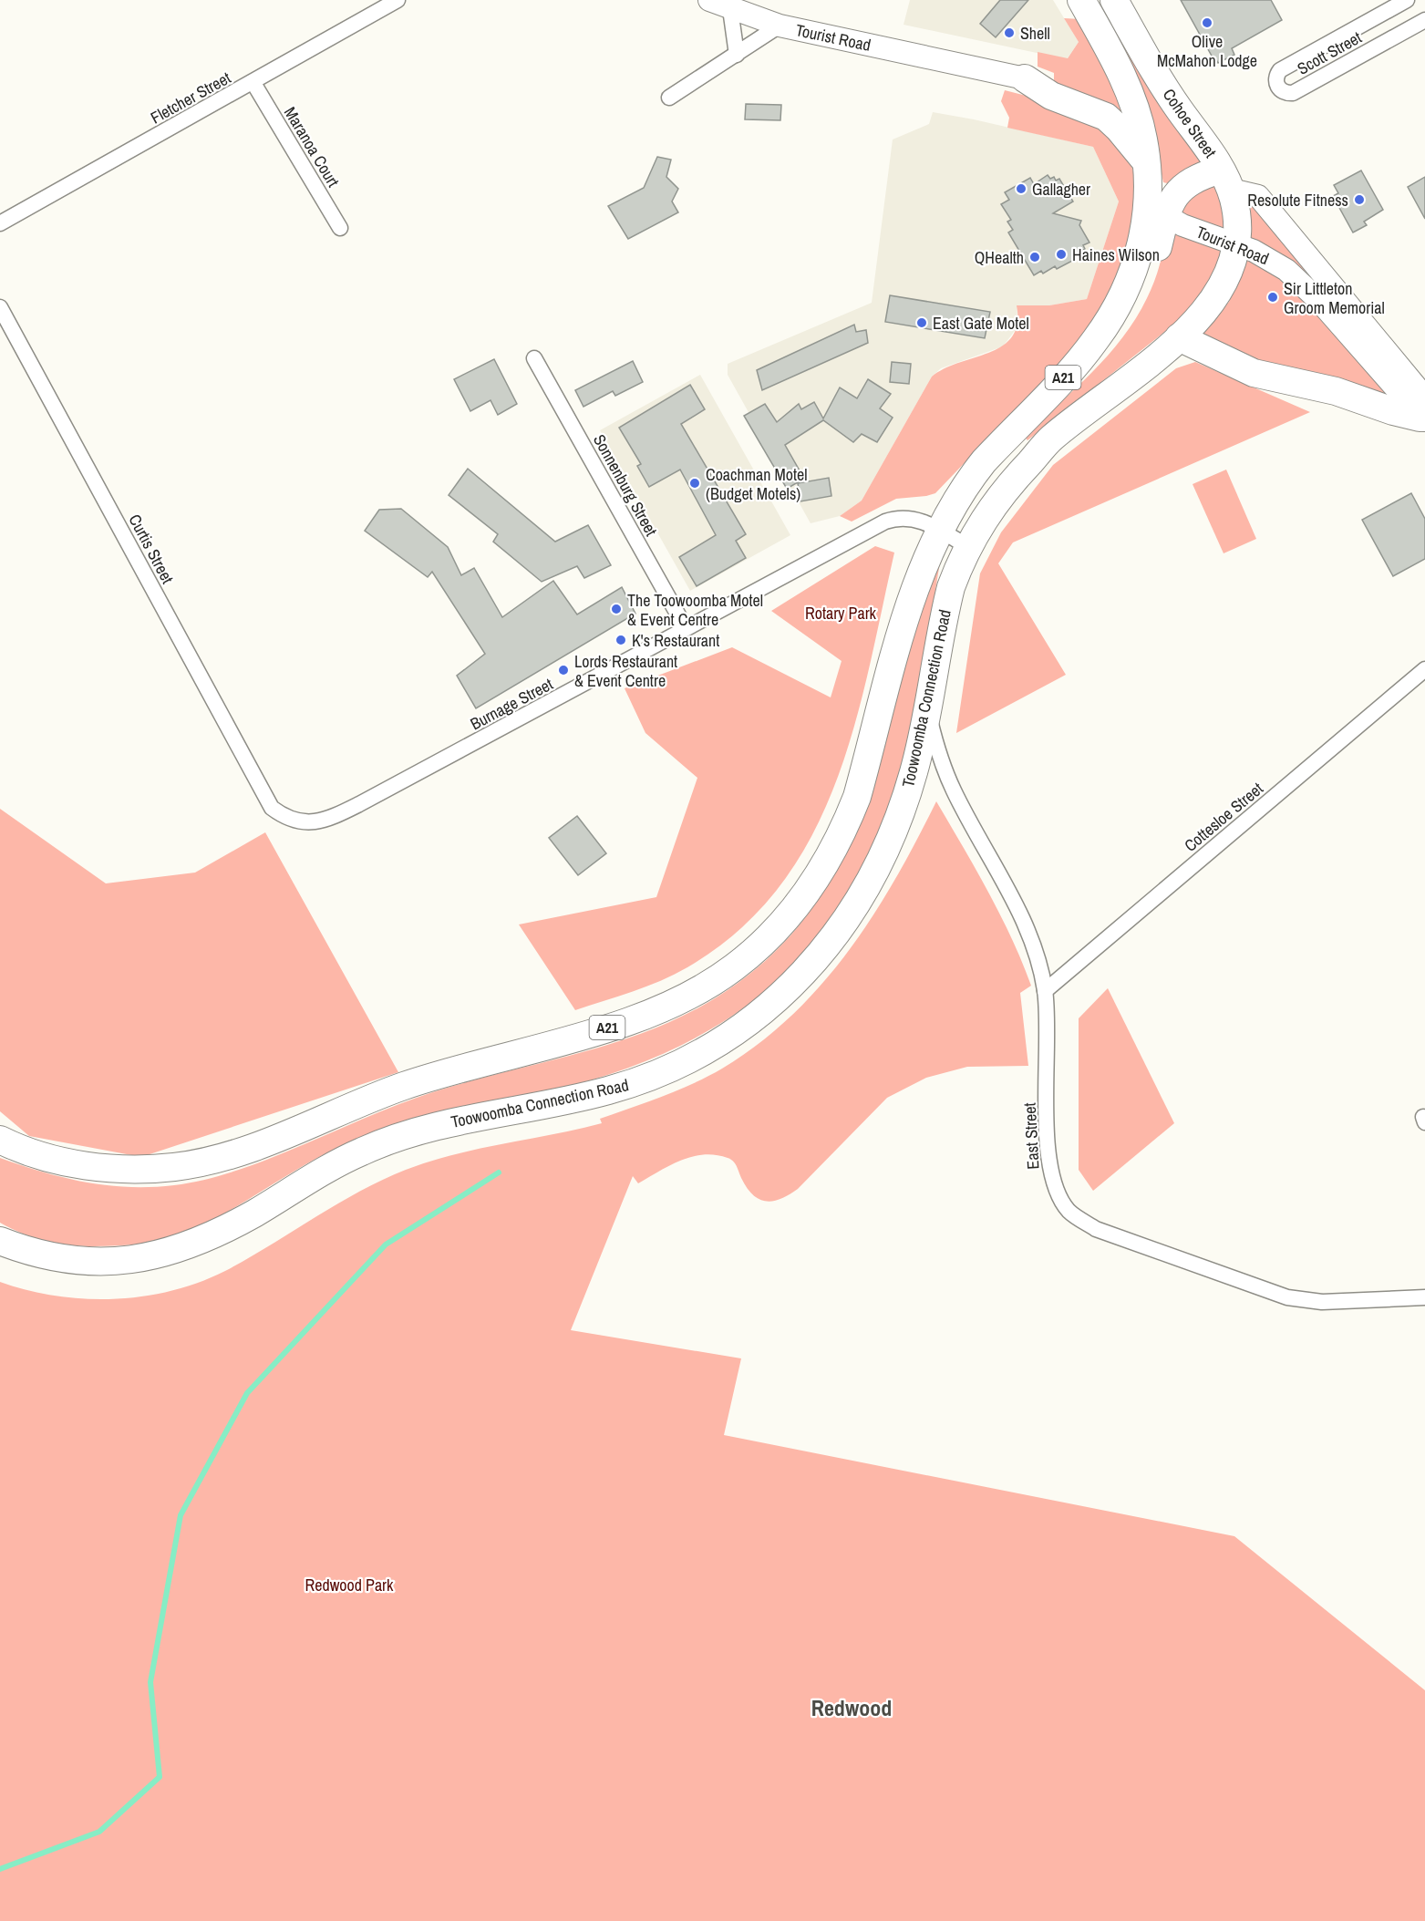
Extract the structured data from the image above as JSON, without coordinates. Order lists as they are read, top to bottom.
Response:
{
  "streets": {
    "highway": ["Cohoe Street", "A21", "Toowoomba Connection Road"],
    "street": [
      "Tourist Road",
      "Scott Street",
      "Fletcher Street",
      "Maranoa Court",
      "Sonnenburg Street",
      "Curtis Street",
      "Burnage Street",
      "Cottesloe Street",
      "East Street"
    ]
  },
  "crossings": [
    ["Tourist Road", "Toowoomba Connection Road"],
    ["Fletcher Street", "Maranoa Court"],
    ["Cohoe Street", "Toowoomba Connection Road"],
    ["Sonnenburg Street", "Burnage Street"],
    ["Curtis Street", "Burnage Street"],
    ["Toowoomba Connection Road", "Burnage Street"],
    ["Toowoomba Connection Road", "East Street"],
    ["Cottesloe Street", "East Street"]
  ],
  "districts": ["Redwood"],
  "parks": ["Rotary Park", "Redwood Park"],
  "places": [
    "Olive McMahon Lodge",
    "Shell",
    "Gallagher",
    "Resolute Fitness",
    "Haines Wilson",
    "QHealth",
    "Sir Littleton Groom Memorial",
    "East Gate Motel",
    "Coachman Motel (Budget Motels)",
    "The Toowoomba Motel & Event Centre",
    "K's Restaurant",
    "Lords Restaurant & Event Centre"
  ]
}
